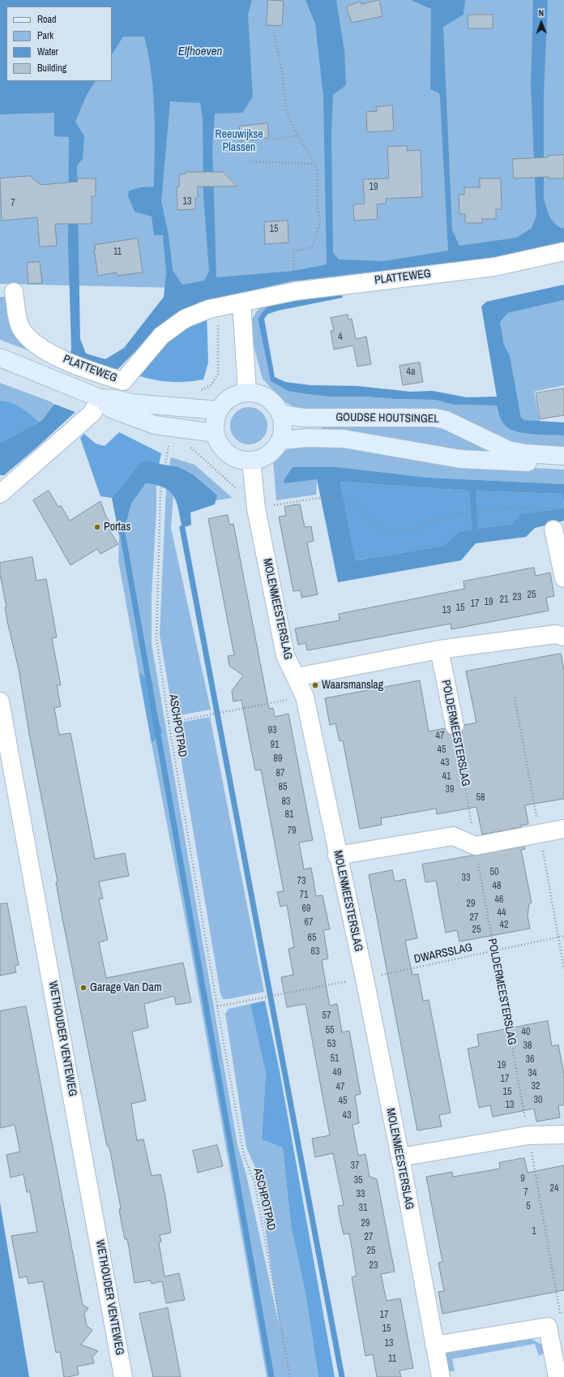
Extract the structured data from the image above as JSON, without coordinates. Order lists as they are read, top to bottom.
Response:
{
  "streets": {
    "main road": ["GOUDSE HOUTSINGEL"],
    "street": [
      "PLATTEWEG",
      "MOLENMEESTERSLAG",
      "POLDERMEESTERSLAG",
      "WETHOUDER VENTEWEG"
    ],
    "path": ["ASCHPOTPAD", "DWARSSLAG"]
  },
  "crossings": [
    ["GOUDSE HOUTSINGEL", "MOLENMEESTERSLAG"],
    ["MOLENMEESTERSLAG", "DWARSSLAG"],
    ["POLDERMEESTERSLAG", "DWARSSLAG"]
  ],
  "water": ["Elfhoeven"],
  "parks": ["Reeuwijkse Plassen"],
  "places": ["Portas", "Waarsmanslag", "Garage Van Dam"],
  "house_numbers": [
    "19",
    "13",
    "7",
    "15",
    "11",
    "4",
    "4a",
    "25",
    "23",
    "21",
    "19",
    "17",
    "15",
    "13",
    "93",
    "47",
    "91",
    "45",
    "89",
    "43",
    "87",
    "41",
    "85",
    "39",
    "58",
    "83",
    "81",
    "79",
    "50",
    "33",
    "73",
    "48",
    "71",
    "46",
    "29",
    "69",
    "44",
    "27",
    "67",
    "42",
    "25",
    "65",
    "63",
    "57",
    "55",
    "40",
    "53",
    "38",
    "51",
    "36",
    "19",
    "49",
    "34",
    "17",
    "32",
    "47",
    "15",
    "30",
    "45",
    "13",
    "43",
    "37",
    "9",
    "35",
    "24",
    "7",
    "33",
    "5",
    "31",
    "29",
    "1",
    "27",
    "25",
    "23",
    "17",
    "15",
    "13",
    "11"
  ],
  "legend": [
    "Road",
    "Park",
    "Water",
    "Building"
  ],
  "north": "top"
}
